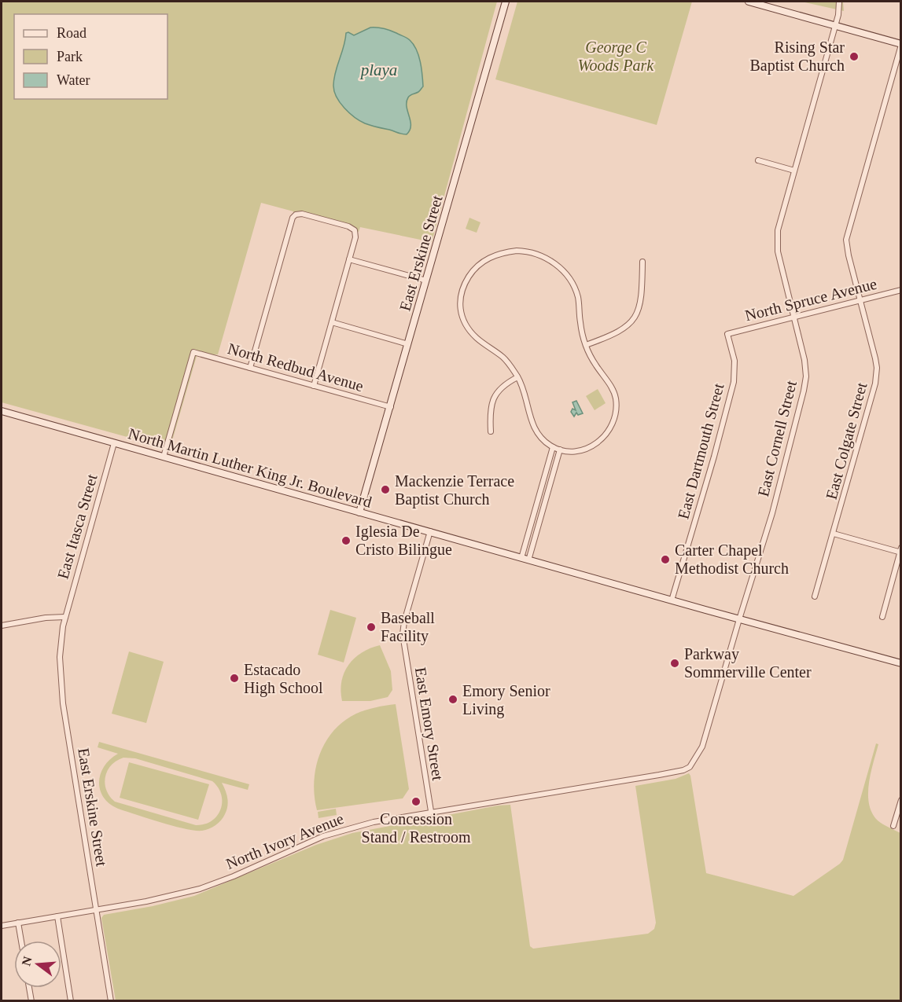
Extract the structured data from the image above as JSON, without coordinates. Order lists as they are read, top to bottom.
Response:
{
  "streets": {
    "main road": ["East Erskine Street", "North Martin Luther King Jr. Boulevard"],
    "street": [
      "North Spruce Avenue",
      "North Redbud Avenue",
      "East Cornell Street",
      "East Colgate Street",
      "East Dartmouth Street",
      "East Itasca Street",
      "East Emory Street",
      "North Ivory Avenue"
    ]
  },
  "crossings": [
    ["East Erskine Street", "North Redbud Avenue"],
    ["East Erskine Street", "North Martin Luther King Jr. Boulevard"],
    ["East Erskine Street", "East Itasca Street"],
    ["East Erskine Street", "North Ivory Avenue"],
    ["North Spruce Avenue", "East Cornell Street"],
    ["North Spruce Avenue", "East Colgate Street"],
    ["North Spruce Avenue", "East Dartmouth Street"],
    ["North Redbud Avenue", "North Martin Luther King Jr. Boulevard"],
    ["East Cornell Street", "North Martin Luther King Jr. Boulevard"],
    ["East Cornell Street", "North Ivory Avenue"],
    ["East Dartmouth Street", "North Martin Luther King Jr. Boulevard"],
    ["North Martin Luther King Jr. Boulevard", "East Itasca Street"],
    ["North Martin Luther King Jr. Boulevard", "East Emory Street"],
    ["East Emory Street", "North Ivory Avenue"]
  ],
  "water": ["playa"],
  "parks": ["George C Woods Park"],
  "places": [
    "Rising Star Baptist Church",
    "Mackenzie Terrace Baptist Church",
    "Iglesia De Cristo Bilingue",
    "Carter Chapel Methodist Church",
    "Baseball Facility",
    "Parkway Sommerville Center",
    "Estacado High School",
    "Emory Senior Living",
    "Concession Stand / Restroom"
  ],
  "legend": ["Road", "Park", "Water"],
  "north": "left"
}
